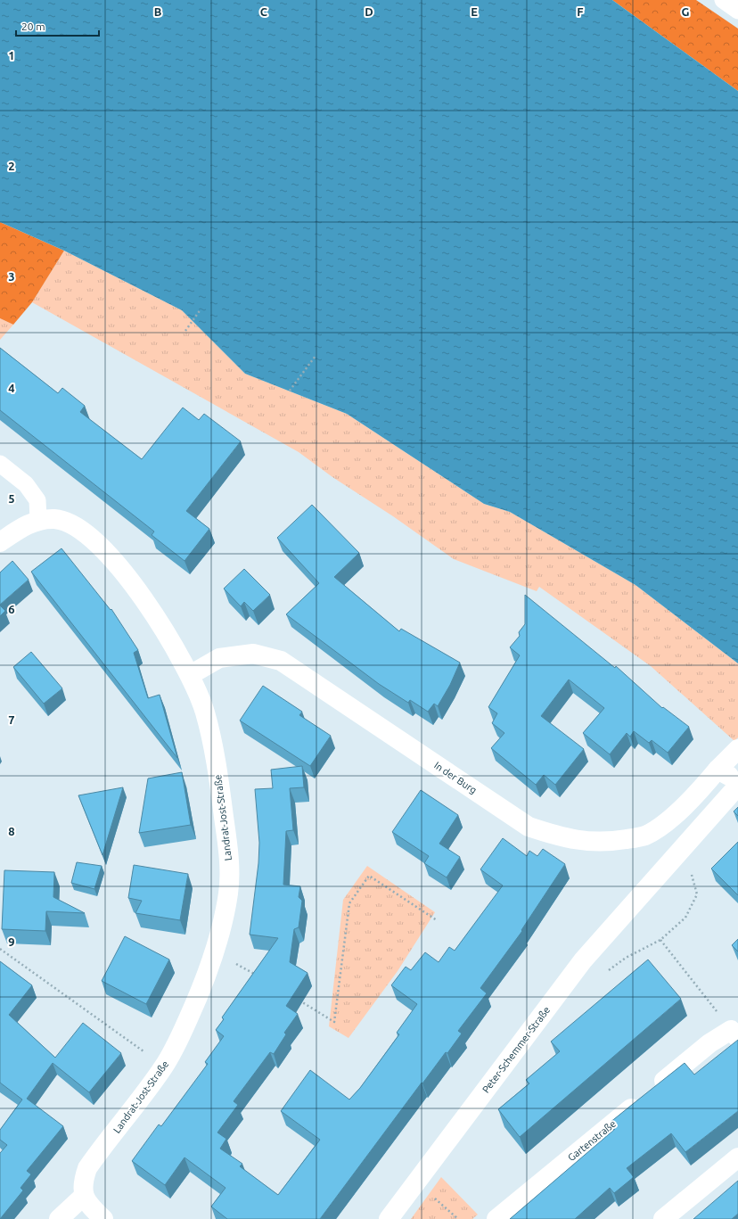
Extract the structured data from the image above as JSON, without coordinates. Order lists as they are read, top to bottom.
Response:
{
  "streets": {
    "street": [
      "In der Burg",
      "Landrat-Jost-Straße",
      "Peter-Schemmer-Straße",
      "Gartenstraße"
    ]
  },
  "crossings": [
    ["In der Burg", "Landrat-Jost-Straße"]
  ],
  "scale_bar": "20 m",
  "grid": {
    "columns": [
      "B",
      "C",
      "D",
      "E",
      "F",
      "G"
    ],
    "rows": [
      "1",
      "2",
      "3",
      "4",
      "5",
      "6",
      "7",
      "8",
      "9"
    ]
  }
}
